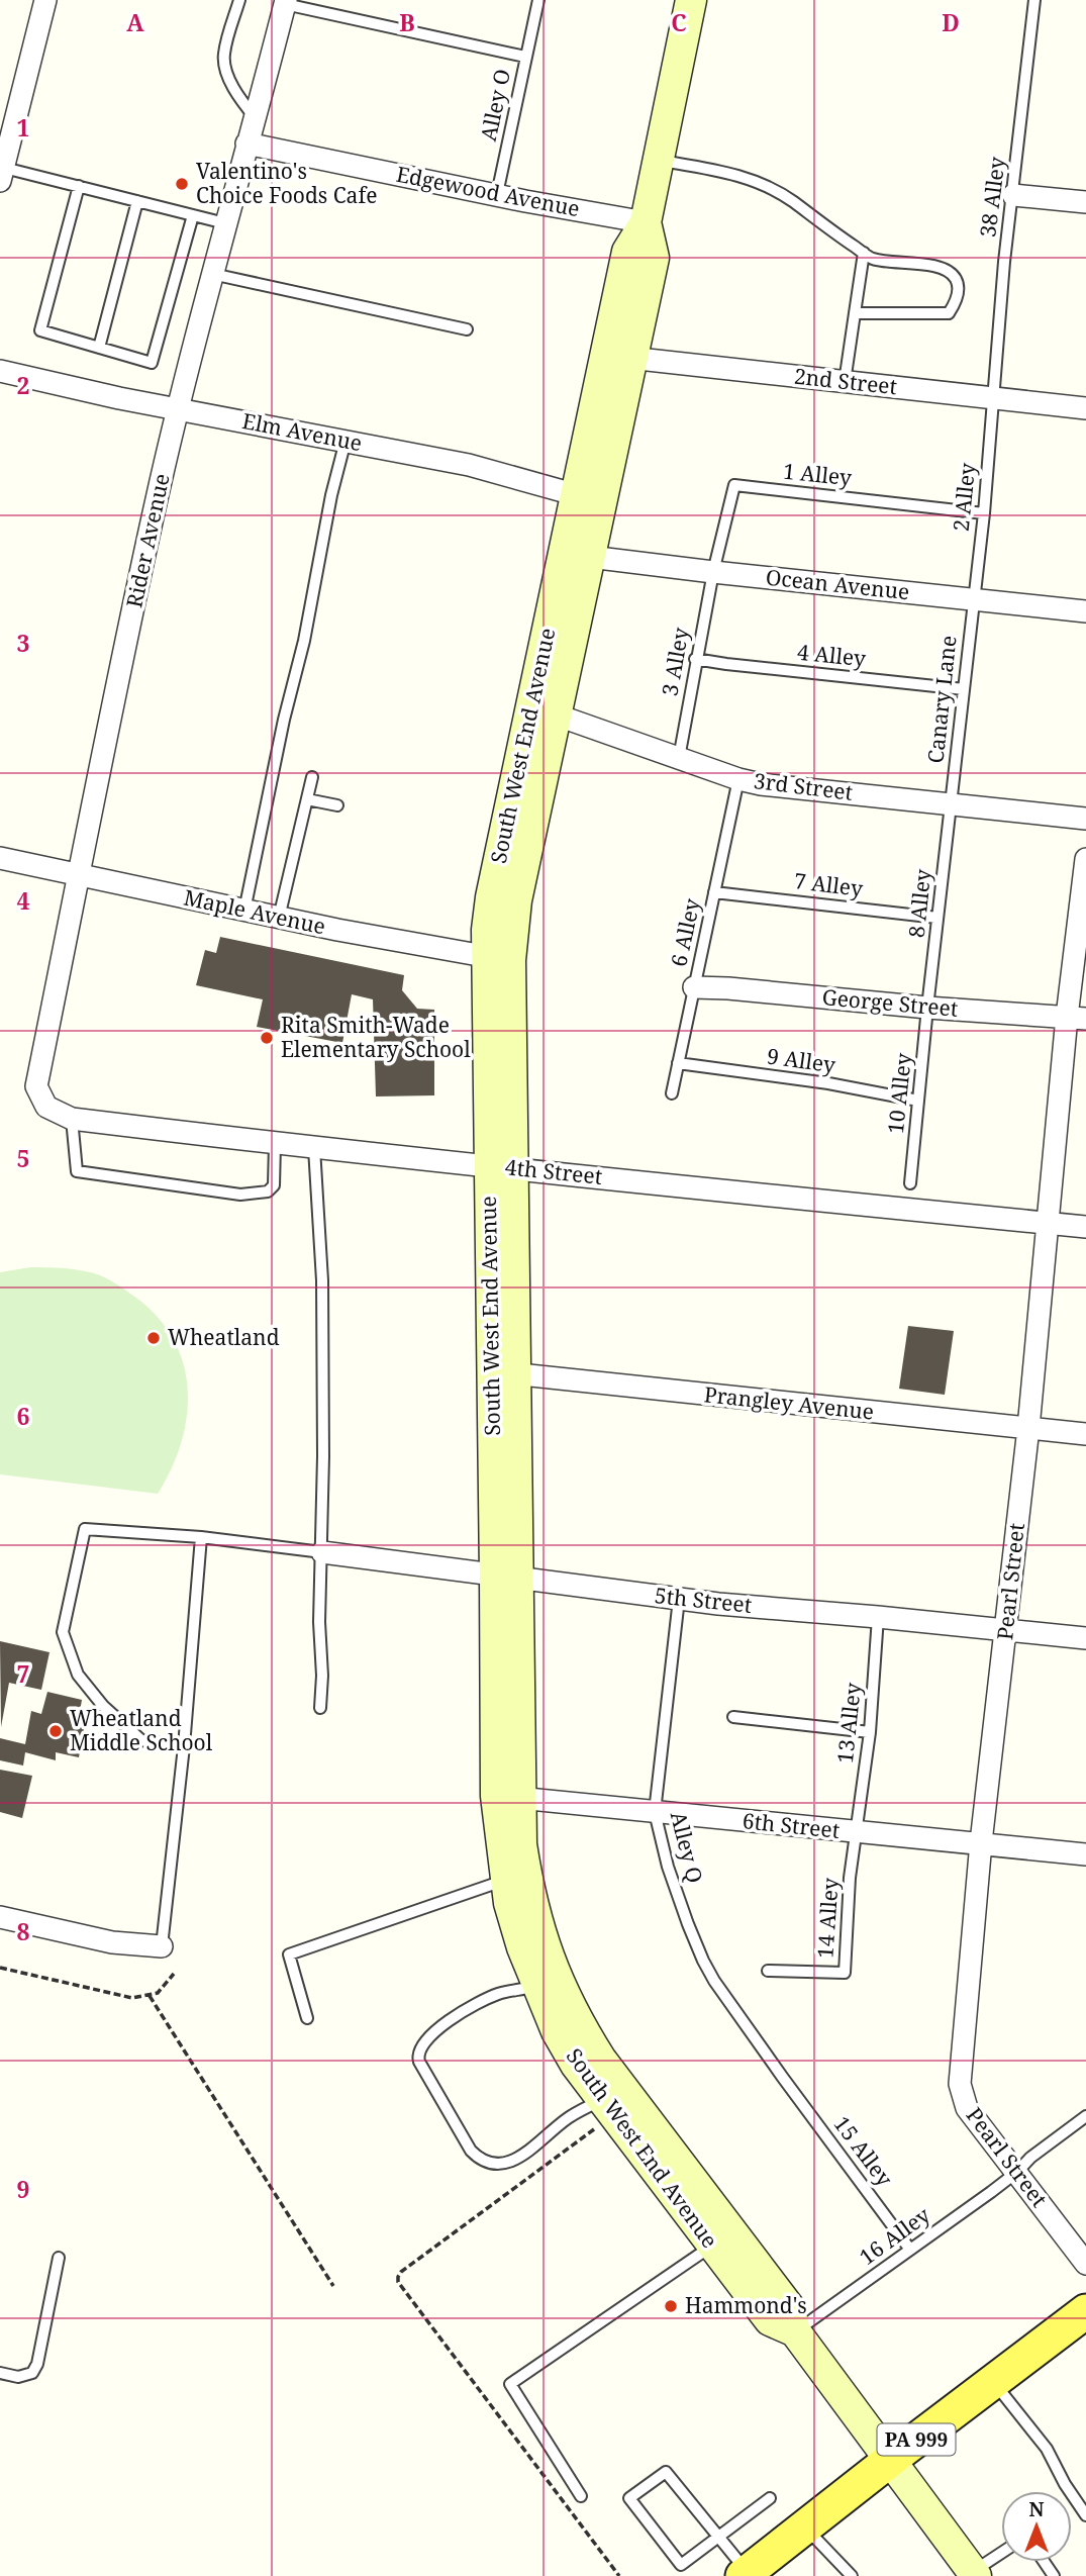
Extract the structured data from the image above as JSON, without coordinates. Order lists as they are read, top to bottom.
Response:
{
  "streets": {
    "main road": ["South West End Avenue", "PA 999"],
    "street": [
      "Edgewood Avenue",
      "2nd Street",
      "Elm Avenue",
      "Rider Avenue",
      "Ocean Avenue",
      "3rd Street",
      "Maple Avenue",
      "George Street",
      "4th Street",
      "Prangley Avenue",
      "Pearl Street",
      "5th Street",
      "6th Street"
    ],
    "lane": [
      "Alley O",
      "38 Alley",
      "1 Alley",
      "2 Alley",
      "4 Alley",
      "3 Alley",
      "Canary Lane",
      "7 Alley",
      "8 Alley",
      "6 Alley",
      "9 Alley",
      "10 Alley",
      "13 Alley",
      "Alley Q",
      "14 Alley",
      "15 Alley",
      "16 Alley"
    ]
  },
  "crossings": [
    ["Alley O", "Edgewood Avenue"],
    ["Alley O", "Rider Avenue"],
    ["Edgewood Avenue", "Rider Avenue"],
    ["Edgewood Avenue", "South West End Avenue"],
    ["38 Alley", "2nd Street"],
    ["38 Alley", "2 Alley"],
    ["2nd Street", "2 Alley"],
    ["2nd Street", "South West End Avenue"],
    ["Elm Avenue", "Rider Avenue"],
    ["Elm Avenue", "South West End Avenue"],
    ["1 Alley", "2 Alley"],
    ["1 Alley", "Ocean Avenue"],
    ["1 Alley", "3 Alley"],
    ["2 Alley", "Ocean Avenue"],
    ["2 Alley", "Canary Lane"],
    ["Rider Avenue", "Maple Avenue"],
    ["Rider Avenue", "4th Street"],
    ["Ocean Avenue", "3 Alley"],
    ["Ocean Avenue", "Canary Lane"],
    ["Ocean Avenue", "South West End Avenue"],
    ["4 Alley", "3 Alley"],
    ["4 Alley", "Canary Lane"],
    ["3 Alley", "3rd Street"],
    ["Canary Lane", "3rd Street"],
    ["Canary Lane", "8 Alley"],
    ["South West End Avenue", "3rd Street"],
    ["South West End Avenue", "Maple Avenue"],
    ["South West End Avenue", "4th Street"],
    ["South West End Avenue", "Prangley Avenue"],
    ["South West End Avenue", "5th Street"],
    ["South West End Avenue", "6th Street"],
    ["South West End Avenue", "16 Alley"],
    ["South West End Avenue", "PA 999"],
    ["3rd Street", "8 Alley"],
    ["3rd Street", "6 Alley"],
    ["7 Alley", "8 Alley"],
    ["7 Alley", "6 Alley"],
    ["8 Alley", "George Street"],
    ["8 Alley", "10 Alley"],
    ["6 Alley", "George Street"],
    ["6 Alley", "9 Alley"],
    ["George Street", "10 Alley"],
    ["George Street", "Pearl Street"],
    ["9 Alley", "10 Alley"],
    ["4th Street", "Pearl Street"],
    ["Prangley Avenue", "Pearl Street"],
    ["Pearl Street", "5th Street"],
    ["Pearl Street", "6th Street"],
    ["Pearl Street", "16 Alley"],
    ["5th Street", "13 Alley"],
    ["5th Street", "Alley Q"],
    ["13 Alley", "6th Street"],
    ["13 Alley", "14 Alley"],
    ["6th Street", "Alley Q"],
    ["6th Street", "14 Alley"],
    ["Alley Q", "15 Alley"],
    ["15 Alley", "16 Alley"]
  ],
  "places": [
    "Valentino's Choice Foods Cafe",
    "Rita Smith-Wade Elementary School",
    "Wheatland",
    "Wheatland Middle School",
    "Hammond's"
  ],
  "north": "top",
  "grid": {
    "columns": [
      "A",
      "B",
      "C",
      "D"
    ],
    "rows": [
      "1",
      "2",
      "3",
      "4",
      "5",
      "6",
      "7",
      "8",
      "9"
    ]
  }
}
